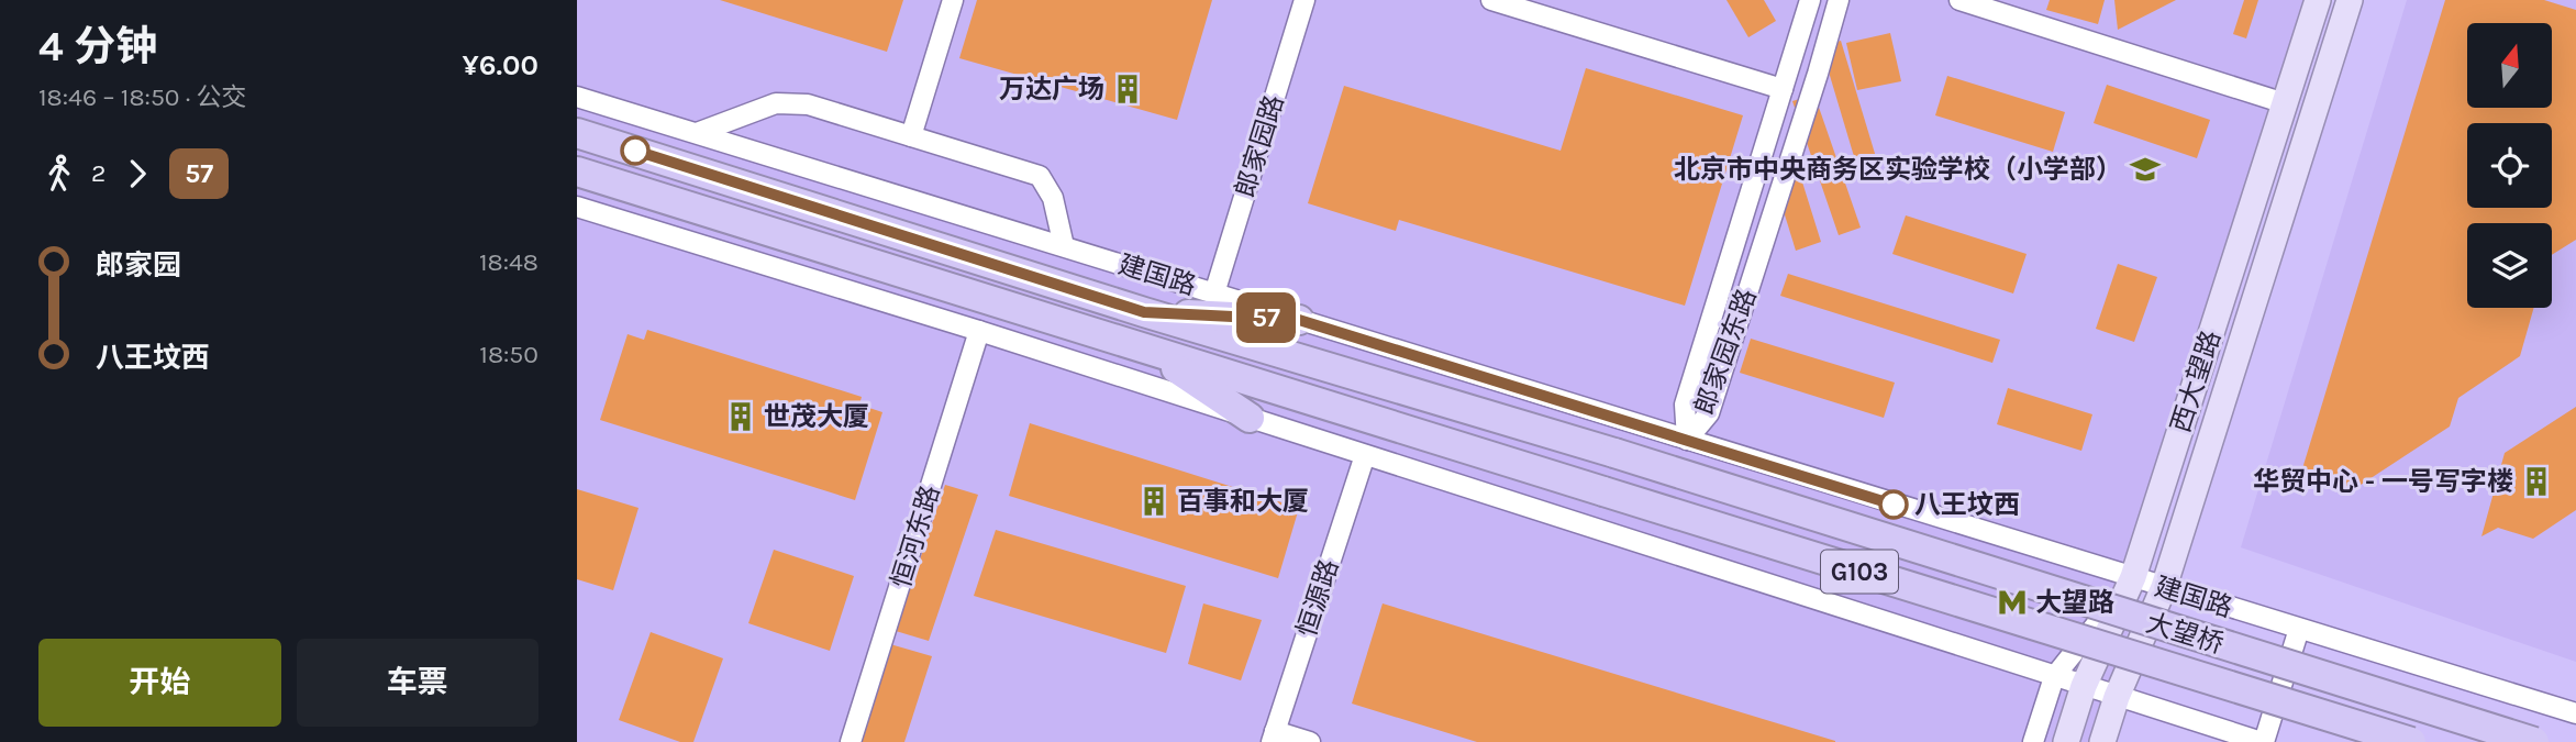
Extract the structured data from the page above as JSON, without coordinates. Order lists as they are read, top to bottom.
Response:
{
  "streets": {
    "highway": ["建国路", "G103", "大望桥"],
    "main road": ["西大望路"],
    "street": [
      "郎家园路",
      "郎家园东路",
      "恒河东路",
      "恒源路"
    ]
  },
  "crossings": [
    ["郎家园路", "建国路"],
    ["建国路", "郎家园东路"],
    ["建国路", "西大望路"],
    ["建国路", "大望桥"],
    ["G103", "大望桥"]
  ],
  "places": {
    "building": [
      "万达广场",
      "世茂大厦",
      "华贸中心 - 一号写字楼",
      "百事和大厦"
    ],
    "school or university": ["北京市中央商务区实验学校（小学部）"],
    "other": ["八王坟西"],
    "metro station": ["大望路"]
  },
  "lines": ["bus line 57"],
  "north": "top",
  "page": {
    "heading": ["4 分钟", "18:46 – 18:50 · 公交", "¥6.00"],
    "on_map": "57",
    "legs": ["2", "57"],
    "list": [
      {
        "name": "郎家园",
        "value": "18:48"
      },
      {
        "name": "八王坟西",
        "value": "18:50"
      }
    ],
    "buttons": ["开始", "车票"]
  }
}
